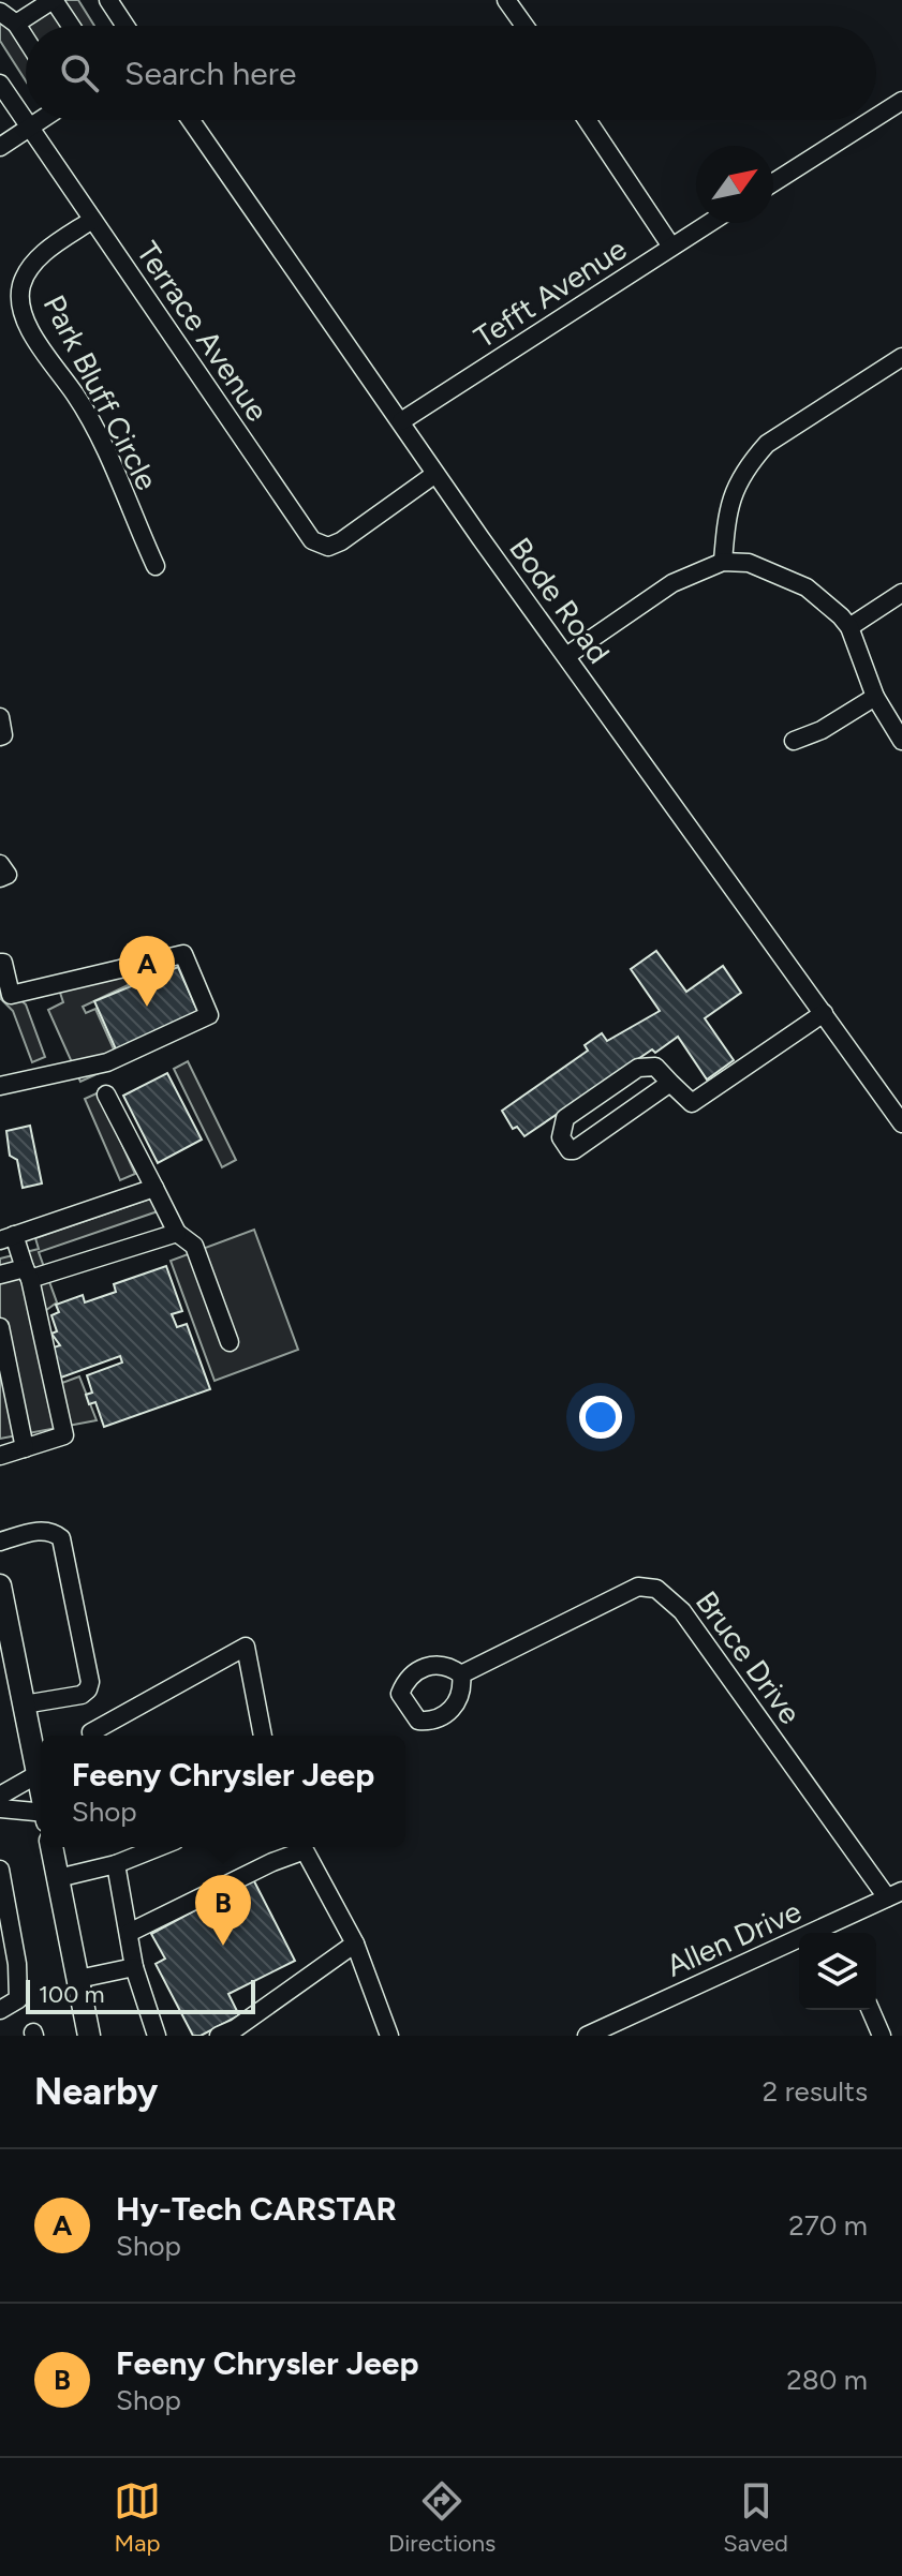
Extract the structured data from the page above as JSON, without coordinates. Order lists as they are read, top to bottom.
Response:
{
  "streets": {
    "street": [
      "Tefft Avenue",
      "Terrace Avenue",
      "Park Bluff Circle",
      "Bode Road",
      "Bruce Drive",
      "Allen Drive"
    ]
  },
  "crossings": [
    ["Tefft Avenue", "Bode Road"],
    ["Terrace Avenue", "Park Bluff Circle"],
    ["Terrace Avenue", "Bode Road"],
    ["Bruce Drive", "Allen Drive"]
  ],
  "scale_bar": "100 m",
  "north": "top right",
  "page": {
    "search": "Search here",
    "pins": ["A", "B"],
    "popup": ["Feeny Chrysler Jeep", "Shop"],
    "scale": "100 m",
    "heading": ["Nearby", "2 results"],
    "list": [
      {
        "mark": "A",
        "name": "Hy-Tech CARSTAR",
        "note": "Shop",
        "value": "270 m"
      },
      {
        "mark": "B",
        "name": "Feeny Chrysler Jeep",
        "note": "Shop",
        "value": "280 m"
      }
    ],
    "nav": ["Map", "Directions", "Saved"]
  }
}
